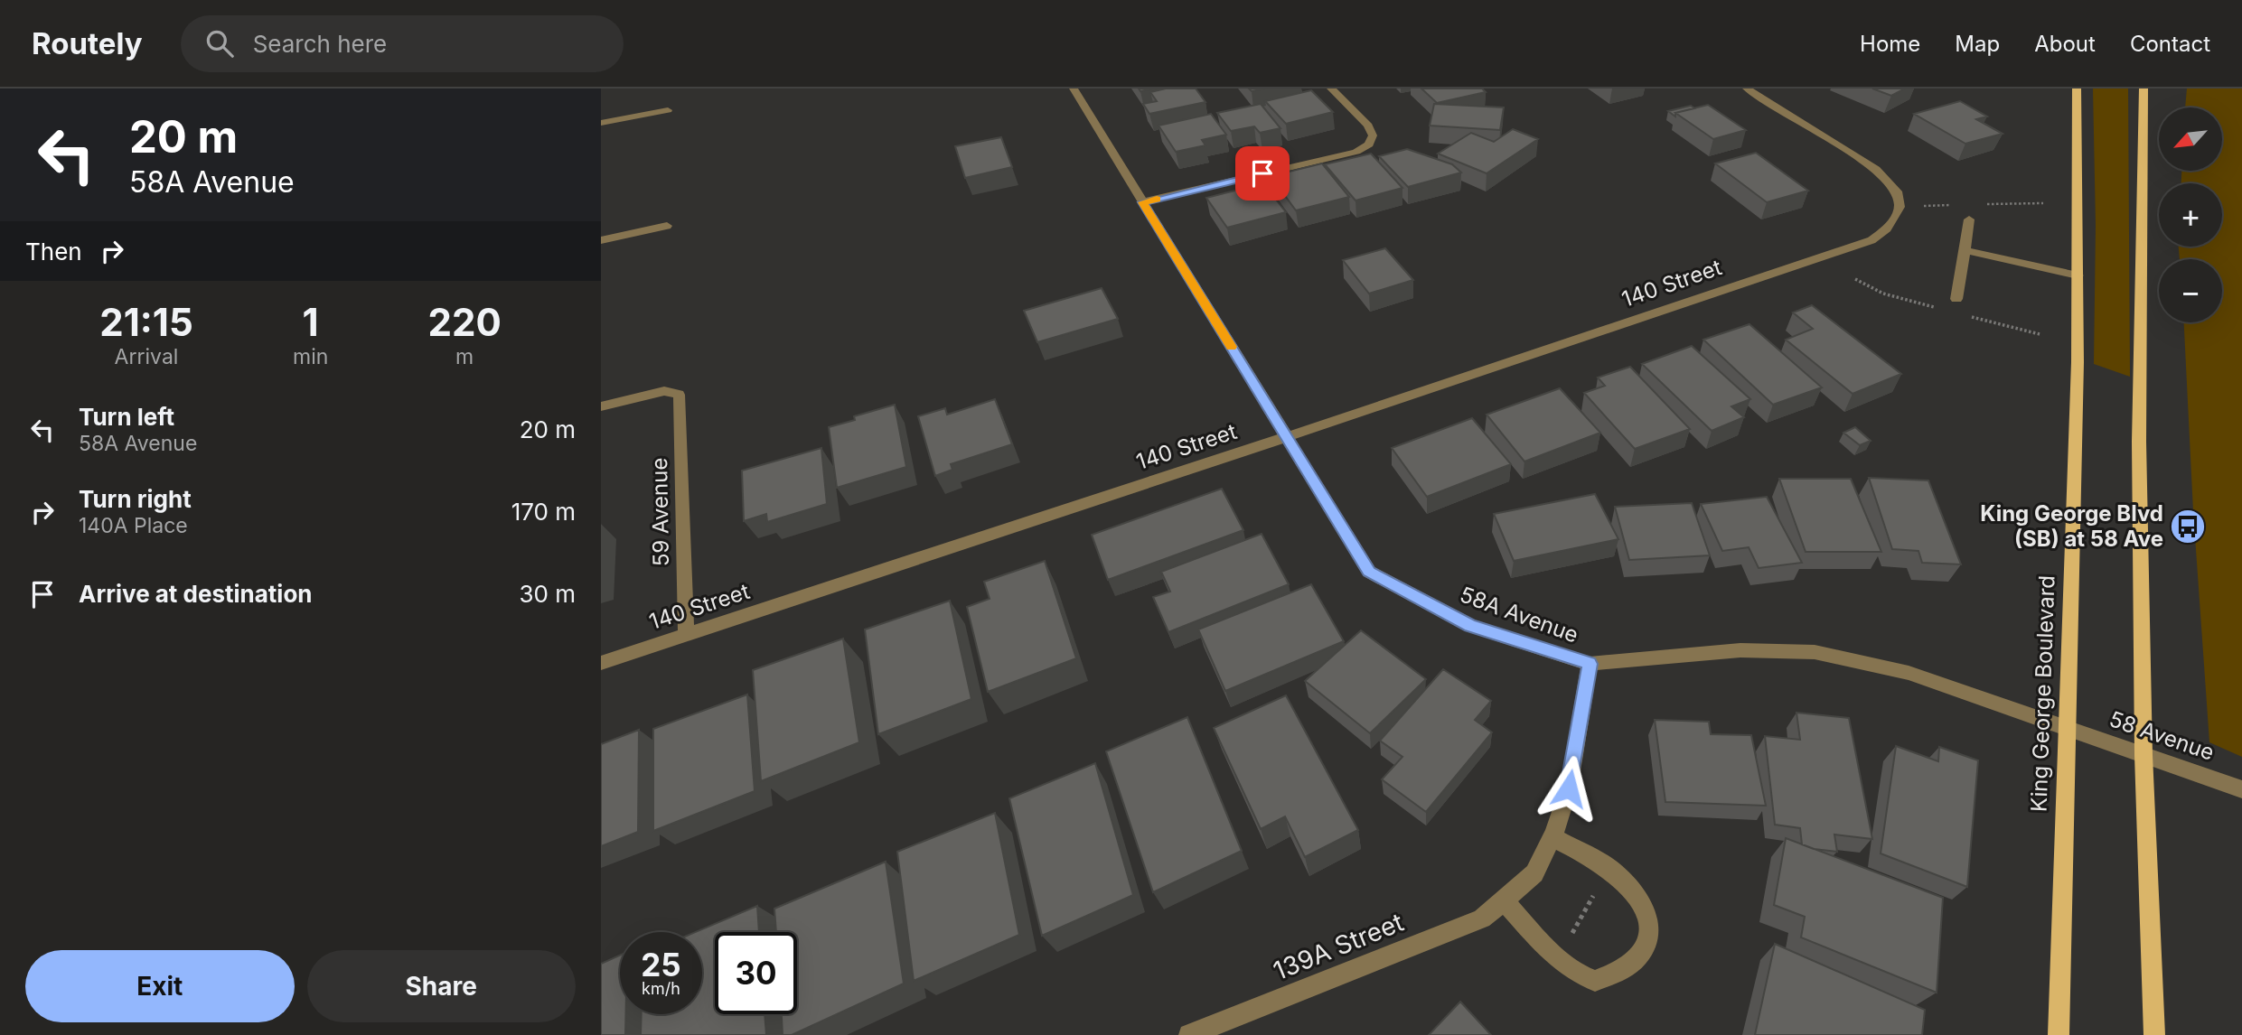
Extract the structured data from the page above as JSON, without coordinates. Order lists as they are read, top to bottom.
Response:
{
  "streets": {
    "main road": ["King George Boulevard"],
    "street": [
      "140 Street",
      "59 Avenue",
      "58A Avenue",
      "58 Avenue",
      "139A Street"
    ]
  },
  "crossings": [
    ["140 Street", "59 Avenue"],
    ["140 Street", "58A Avenue"],
    ["58A Avenue", "King George Boulevard"],
    ["58A Avenue", "58 Avenue"],
    ["58A Avenue", "139A Street"],
    ["King George Boulevard", "58 Avenue"]
  ],
  "places": {
    "bus stop": ["King George Blvd (SB) at 58 Ave"]
  },
  "north": "bottom left",
  "page": {
    "header": "Routely",
    "search": "Search here",
    "nav": [
      "Home",
      "Map",
      "About",
      "Contact"
    ],
    "turn": ["20 m", "58A Avenue"],
    "map_buttons": ["+", "−"],
    "then": "Then",
    "eta": [
      "21:15",
      "Arrival",
      "1",
      "min",
      "220",
      "m"
    ],
    "list": [
      {
        "name": "Turn left",
        "note": "58A Avenue",
        "value": "20 m"
      },
      {
        "name": "Turn right",
        "note": "140A Place",
        "value": "170 m"
      },
      {
        "name": "Arrive at destination",
        "value": "30 m"
      }
    ],
    "speed": "25 km/h",
    "limit": "30",
    "buttons": ["Exit", "Share"]
  }
}
